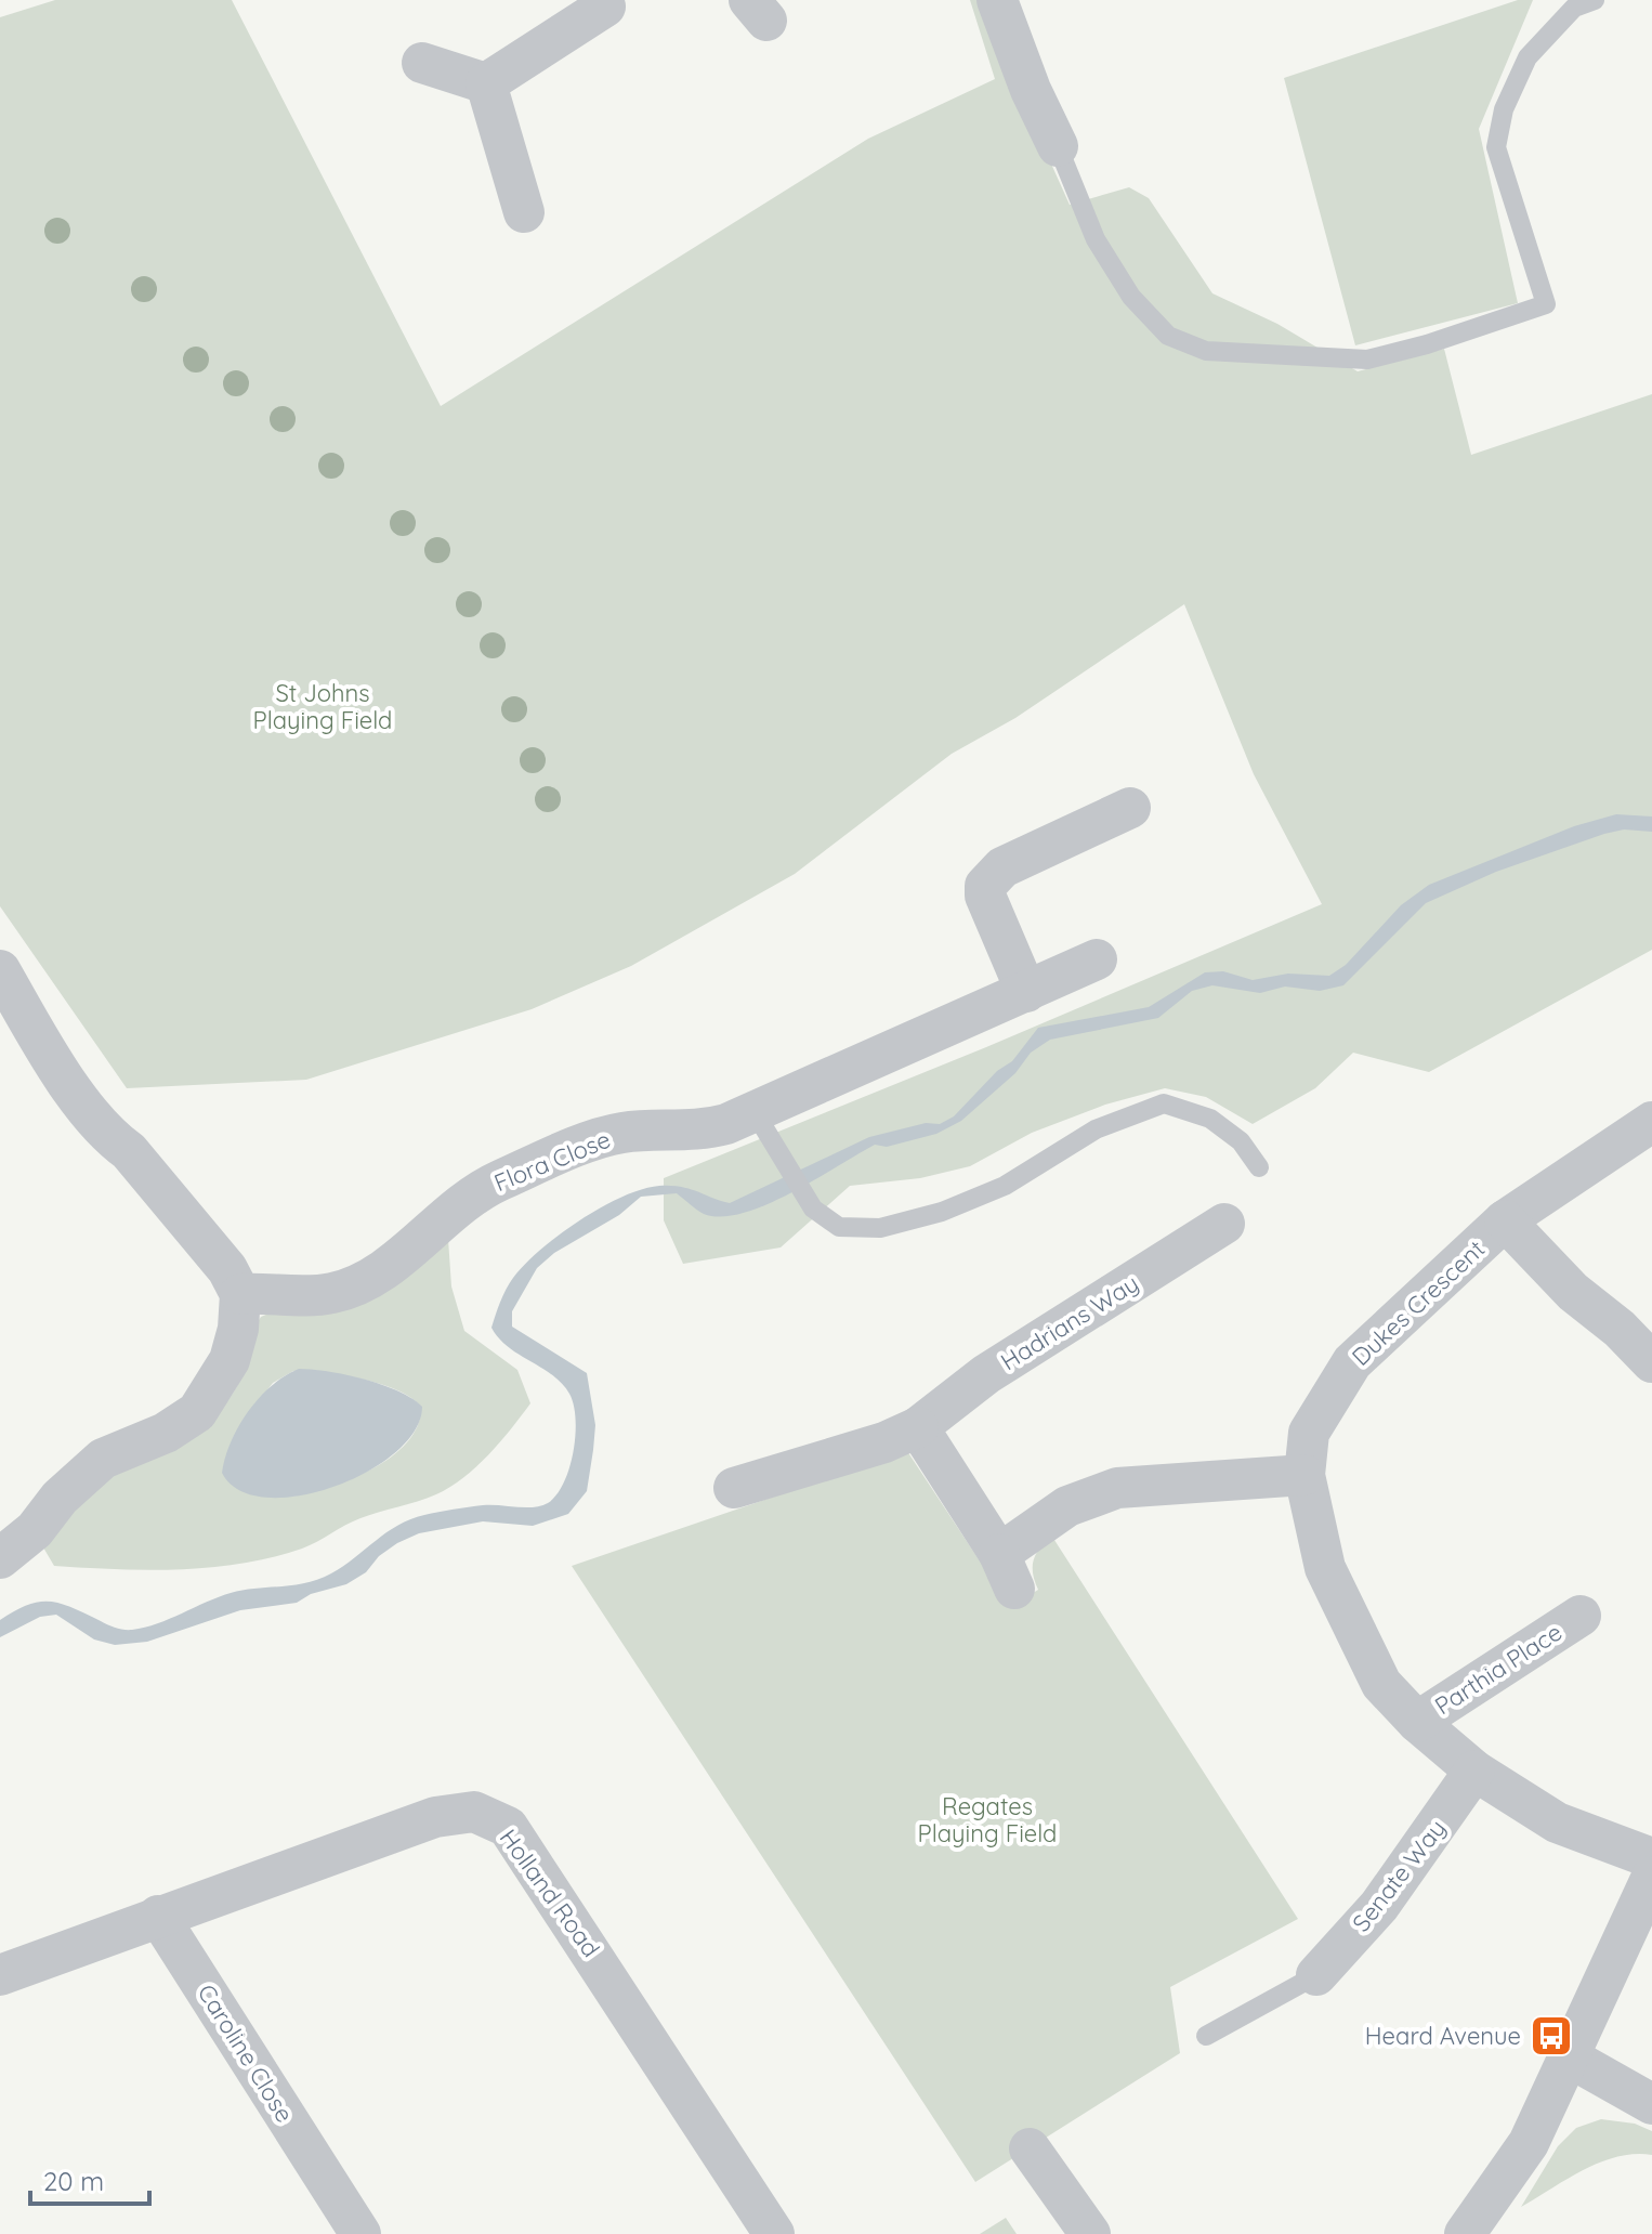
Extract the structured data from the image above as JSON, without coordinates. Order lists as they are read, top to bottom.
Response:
{
  "streets": {
    "street": [
      "Flora Close",
      "Dukes Crescent",
      "Hadrians Way",
      "Parthia Place",
      "Senate Way",
      "Holland Road",
      "Caroline Close"
    ]
  },
  "crossings": [
    ["Dukes Crescent", "Parthia Place"],
    ["Dukes Crescent", "Senate Way"],
    ["Holland Road", "Caroline Close"]
  ],
  "parks": ["St Johns Playing Field", "Regates Playing Field"],
  "places": {
    "bus stop": ["Heard Avenue"]
  },
  "scale_bar": "20 m"
}
